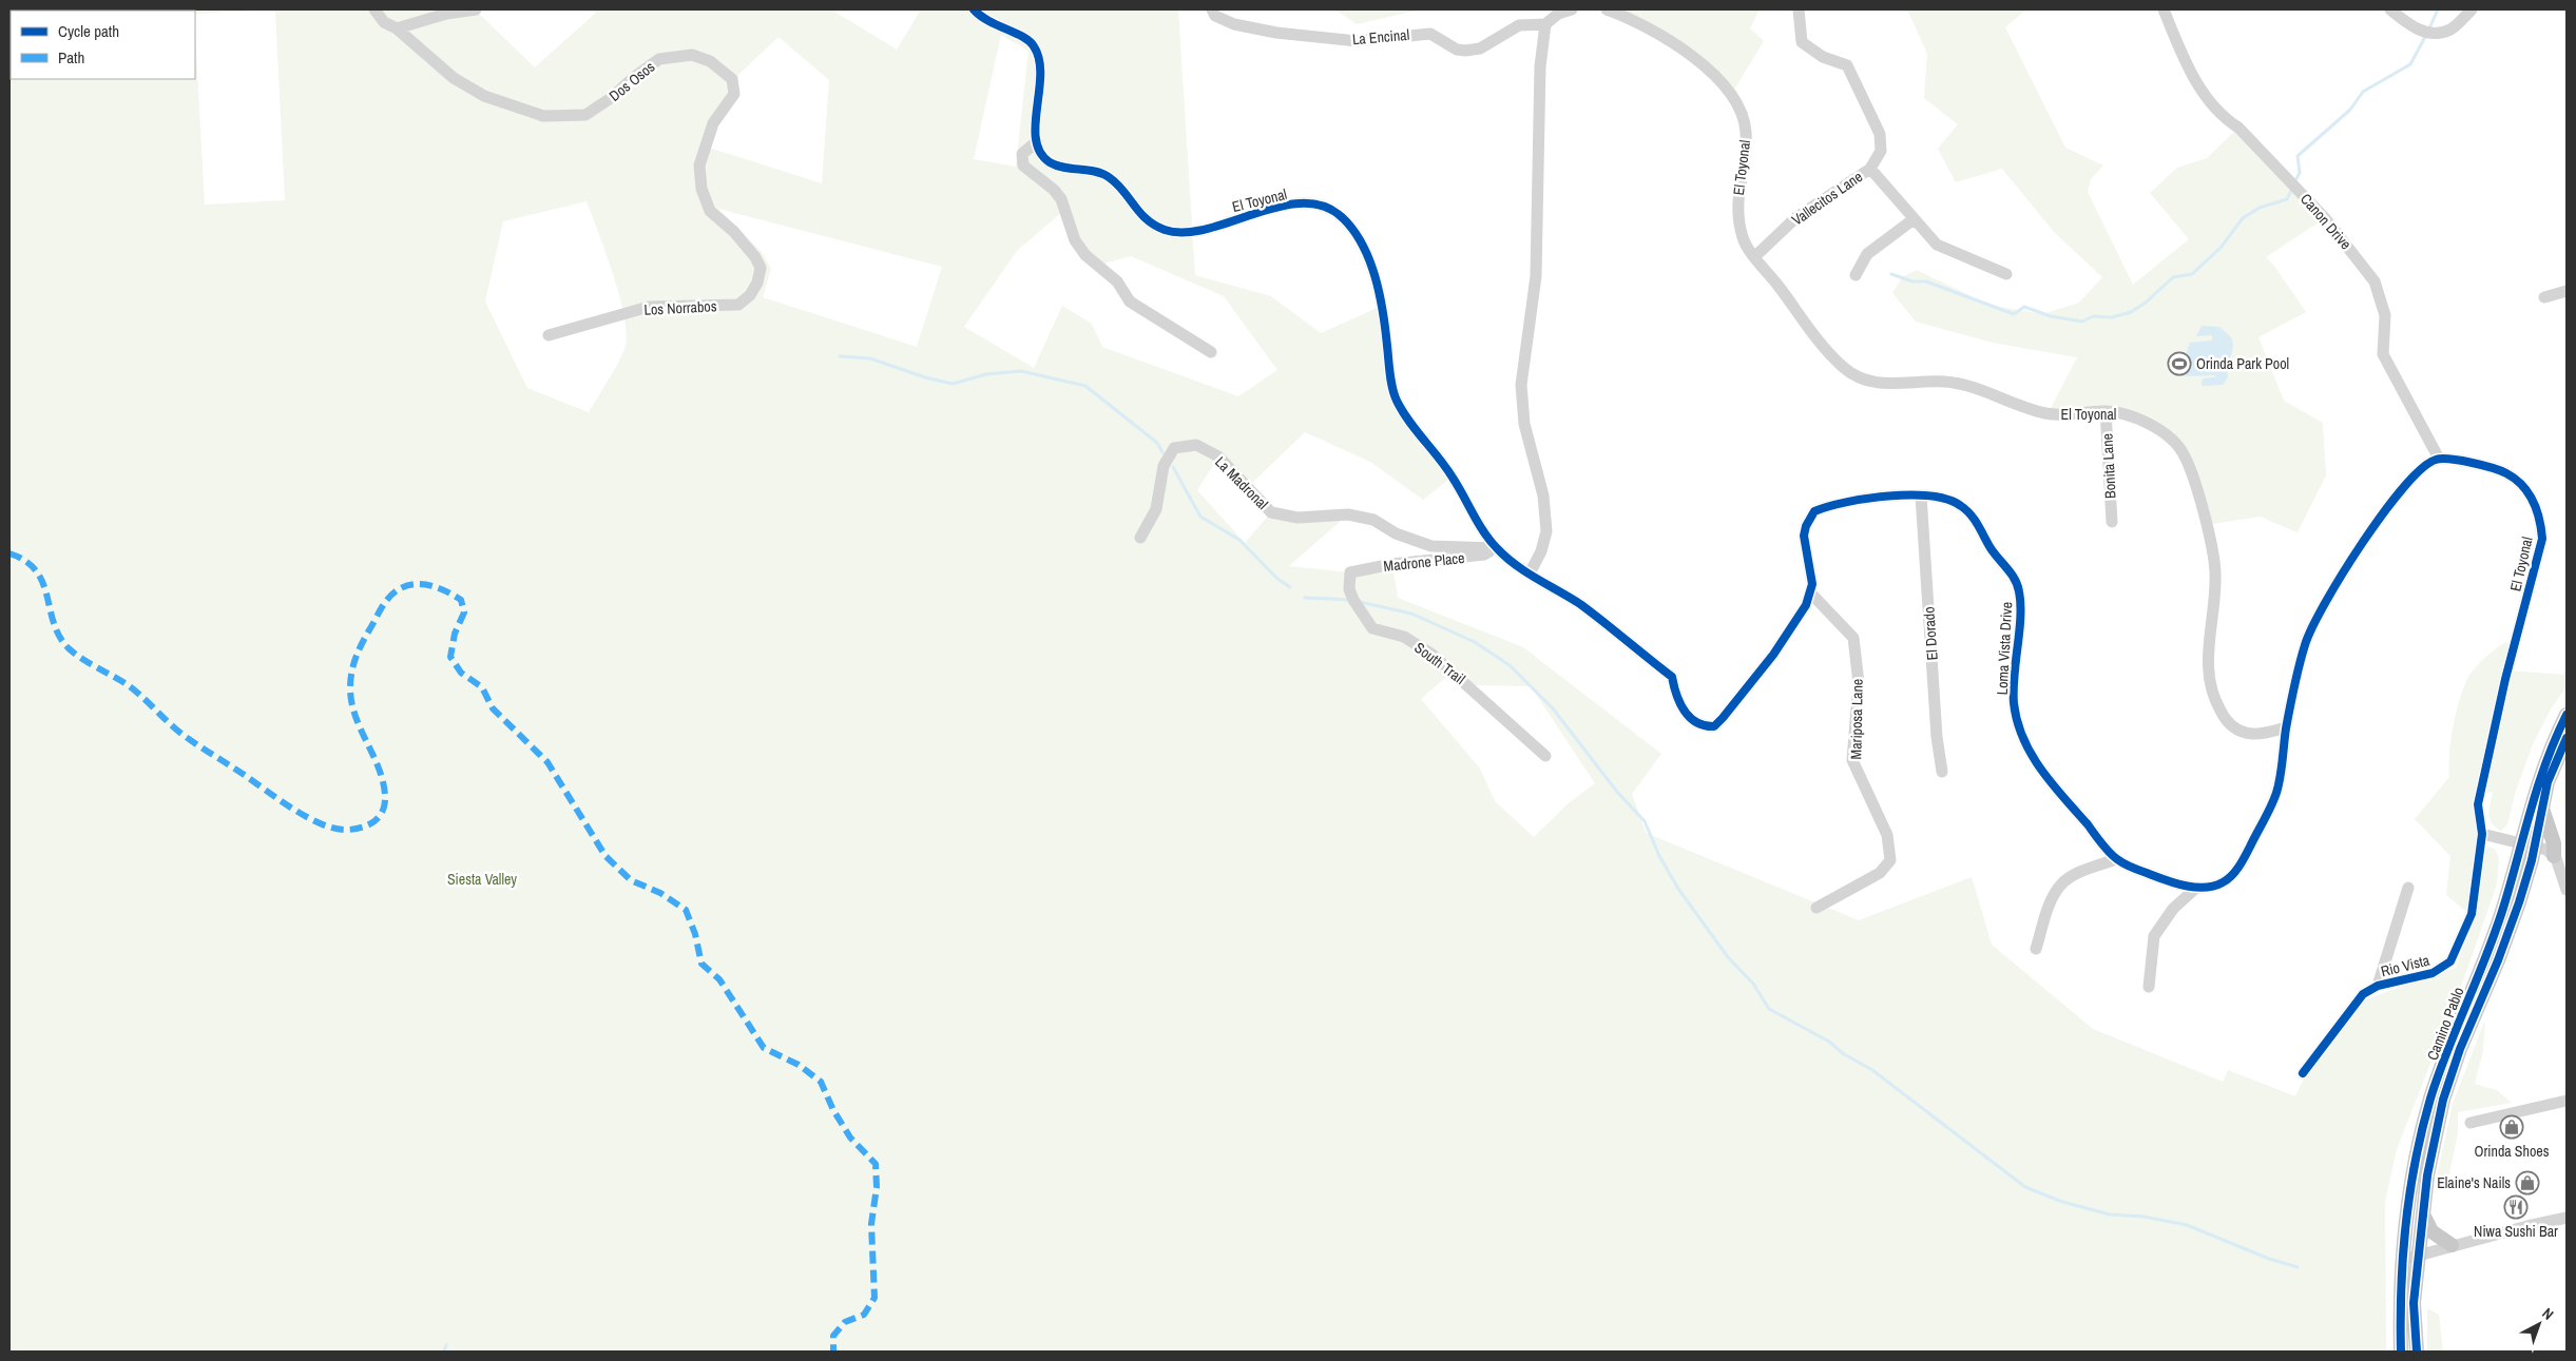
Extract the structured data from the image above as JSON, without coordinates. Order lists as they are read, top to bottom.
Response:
{
  "streets": {
    "main road": ["Camino Pablo"],
    "street": [
      "La Encinal",
      "Dos Osos",
      "El Toyonal",
      "Vallecitos Lane",
      "Canon Drive",
      "Los Norrabos",
      "Bonita Lane",
      "La Madronal",
      "Madrone Place",
      "El Dorado",
      "Loma Vista Drive",
      "South Trail",
      "Mariposa Lane",
      "Rio Vista"
    ]
  },
  "crossings": [
    ["Dos Osos", "Los Norrabos"],
    ["El Toyonal", "Vallecitos Lane"],
    ["El Toyonal", "Canon Drive"],
    ["El Toyonal", "Bonita Lane"],
    ["El Toyonal", "La Madronal"],
    ["El Toyonal", "Madrone Place"],
    ["El Toyonal", "Loma Vista Drive"],
    ["El Toyonal", "Rio Vista"],
    ["La Madronal", "Madrone Place"],
    ["Madrone Place", "South Trail"],
    ["El Dorado", "Loma Vista Drive"],
    ["Loma Vista Drive", "Mariposa Lane"]
  ],
  "parks": ["Siesta Valley"],
  "places": {
    "sports": ["Orinda Park Pool"],
    "shop": ["Orinda Shoes", "Elaine's Nails"],
    "restaurant": ["Niwa Sushi Bar"]
  },
  "legend": ["Cycle path", "Path"],
  "north": "top right"
}
